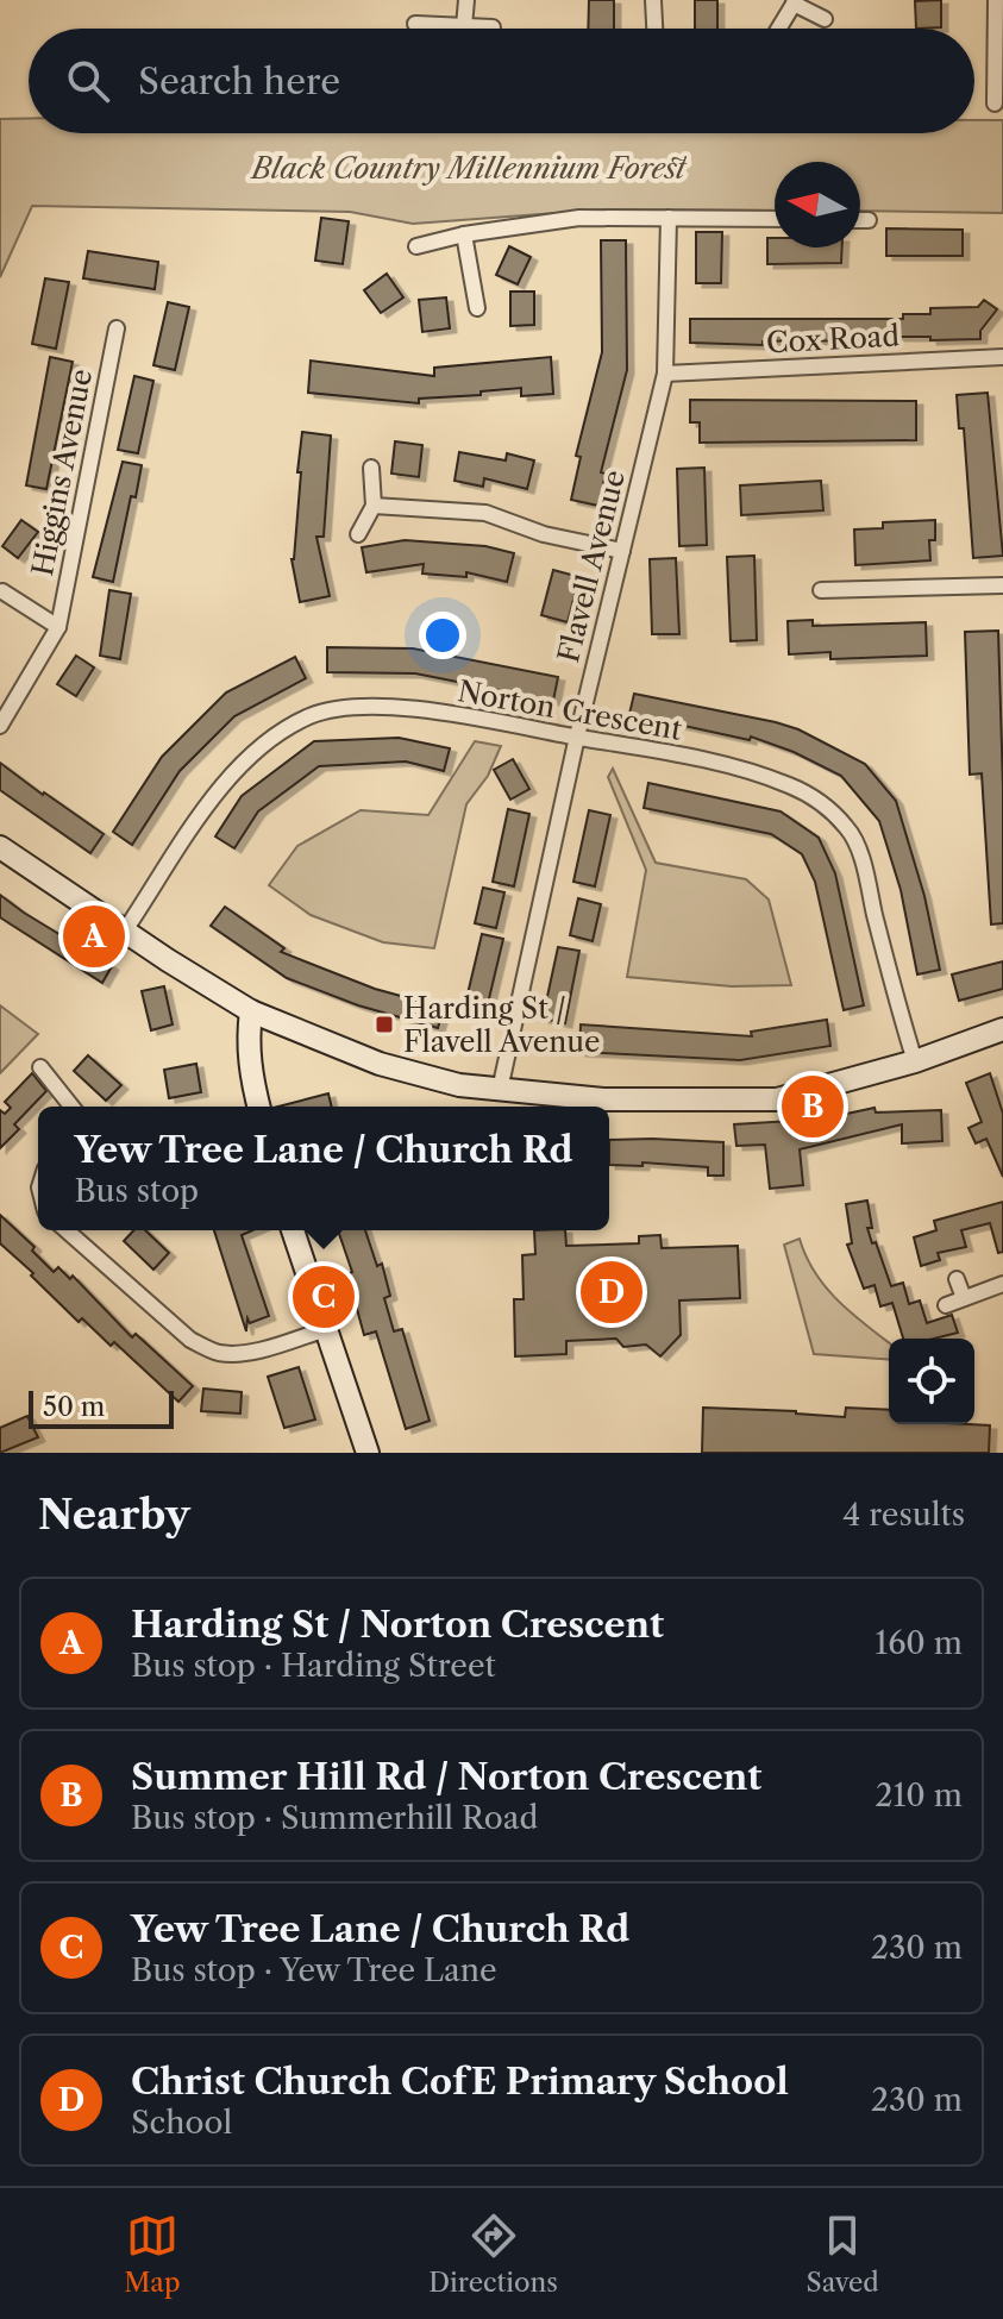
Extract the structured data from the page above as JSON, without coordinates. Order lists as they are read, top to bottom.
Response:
{
  "streets": {
    "street": [
      "Cox Road",
      "Higgins Avenue",
      "Flavell Avenue",
      "Norton Crescent"
    ]
  },
  "crossings": [
    ["Cox Road", "Flavell Avenue"],
    ["Flavell Avenue", "Norton Crescent"]
  ],
  "parks": ["Black Country Millennium Forest"],
  "places": {
    "transit": ["Harding St / Flavell Avenue"]
  },
  "scale_bar": "50 m",
  "north": "left",
  "page": {
    "search": "Search here",
    "pins": [
      "A",
      "B",
      "D",
      "C"
    ],
    "popup": ["Yew Tree Lane / Church Rd", "Bus stop"],
    "scale": "50 m",
    "heading": ["Nearby", "4 results"],
    "list": [
      {
        "mark": "A",
        "name": "Harding St / Norton Crescent",
        "note": "Bus stop · Harding Street",
        "value": "160 m"
      },
      {
        "mark": "B",
        "name": "Summer Hill Rd / Norton Crescent",
        "note": "Bus stop · Summerhill Road",
        "value": "210 m"
      },
      {
        "mark": "C",
        "name": "Yew Tree Lane / Church Rd",
        "note": "Bus stop · Yew Tree Lane",
        "value": "230 m"
      },
      {
        "mark": "D",
        "name": "Christ Church CofE Primary School",
        "note": "School",
        "value": "230 m"
      }
    ],
    "nav": ["Map", "Directions", "Saved"]
  }
}
